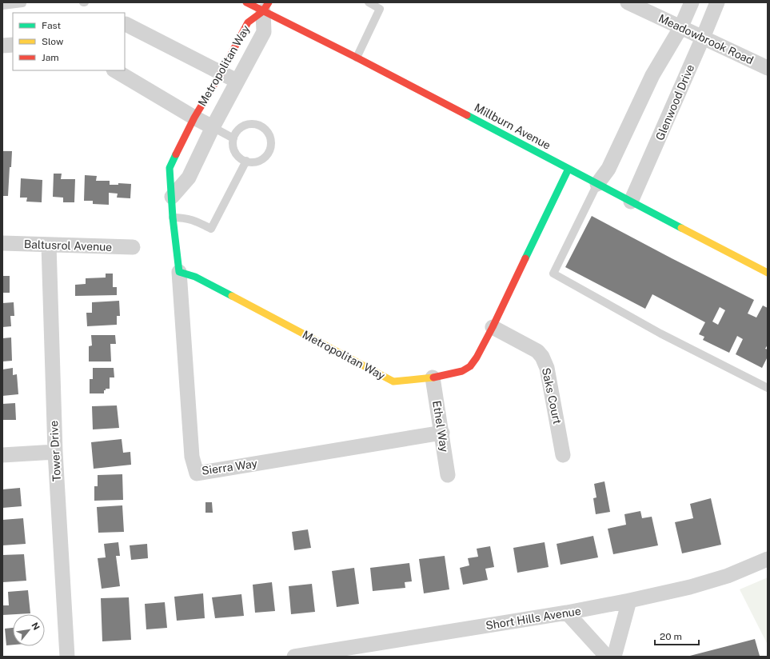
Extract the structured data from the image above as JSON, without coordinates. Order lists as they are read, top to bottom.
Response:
{
  "streets": {
    "street": [
      "Meadowbrook Road",
      "Metropolitan Way",
      "Glenwood Drive",
      "Millburn Avenue",
      "Baltusrol Avenue",
      "Saks Court",
      "Ethel Way",
      "Tower Drive",
      "Sierra Way",
      "Short Hills Avenue"
    ]
  },
  "crossings": [
    ["Meadowbrook Road", "Glenwood Drive"],
    ["Metropolitan Way", "Millburn Avenue"],
    ["Metropolitan Way", "Saks Court"],
    ["Metropolitan Way", "Ethel Way"],
    ["Metropolitan Way", "Sierra Way"],
    ["Glenwood Drive", "Millburn Avenue"],
    ["Baltusrol Avenue", "Tower Drive"],
    ["Ethel Way", "Sierra Way"]
  ],
  "legend": ["Fast", "Slow", "Jam"],
  "scale_bar": "20 m",
  "north": "top right"
}
